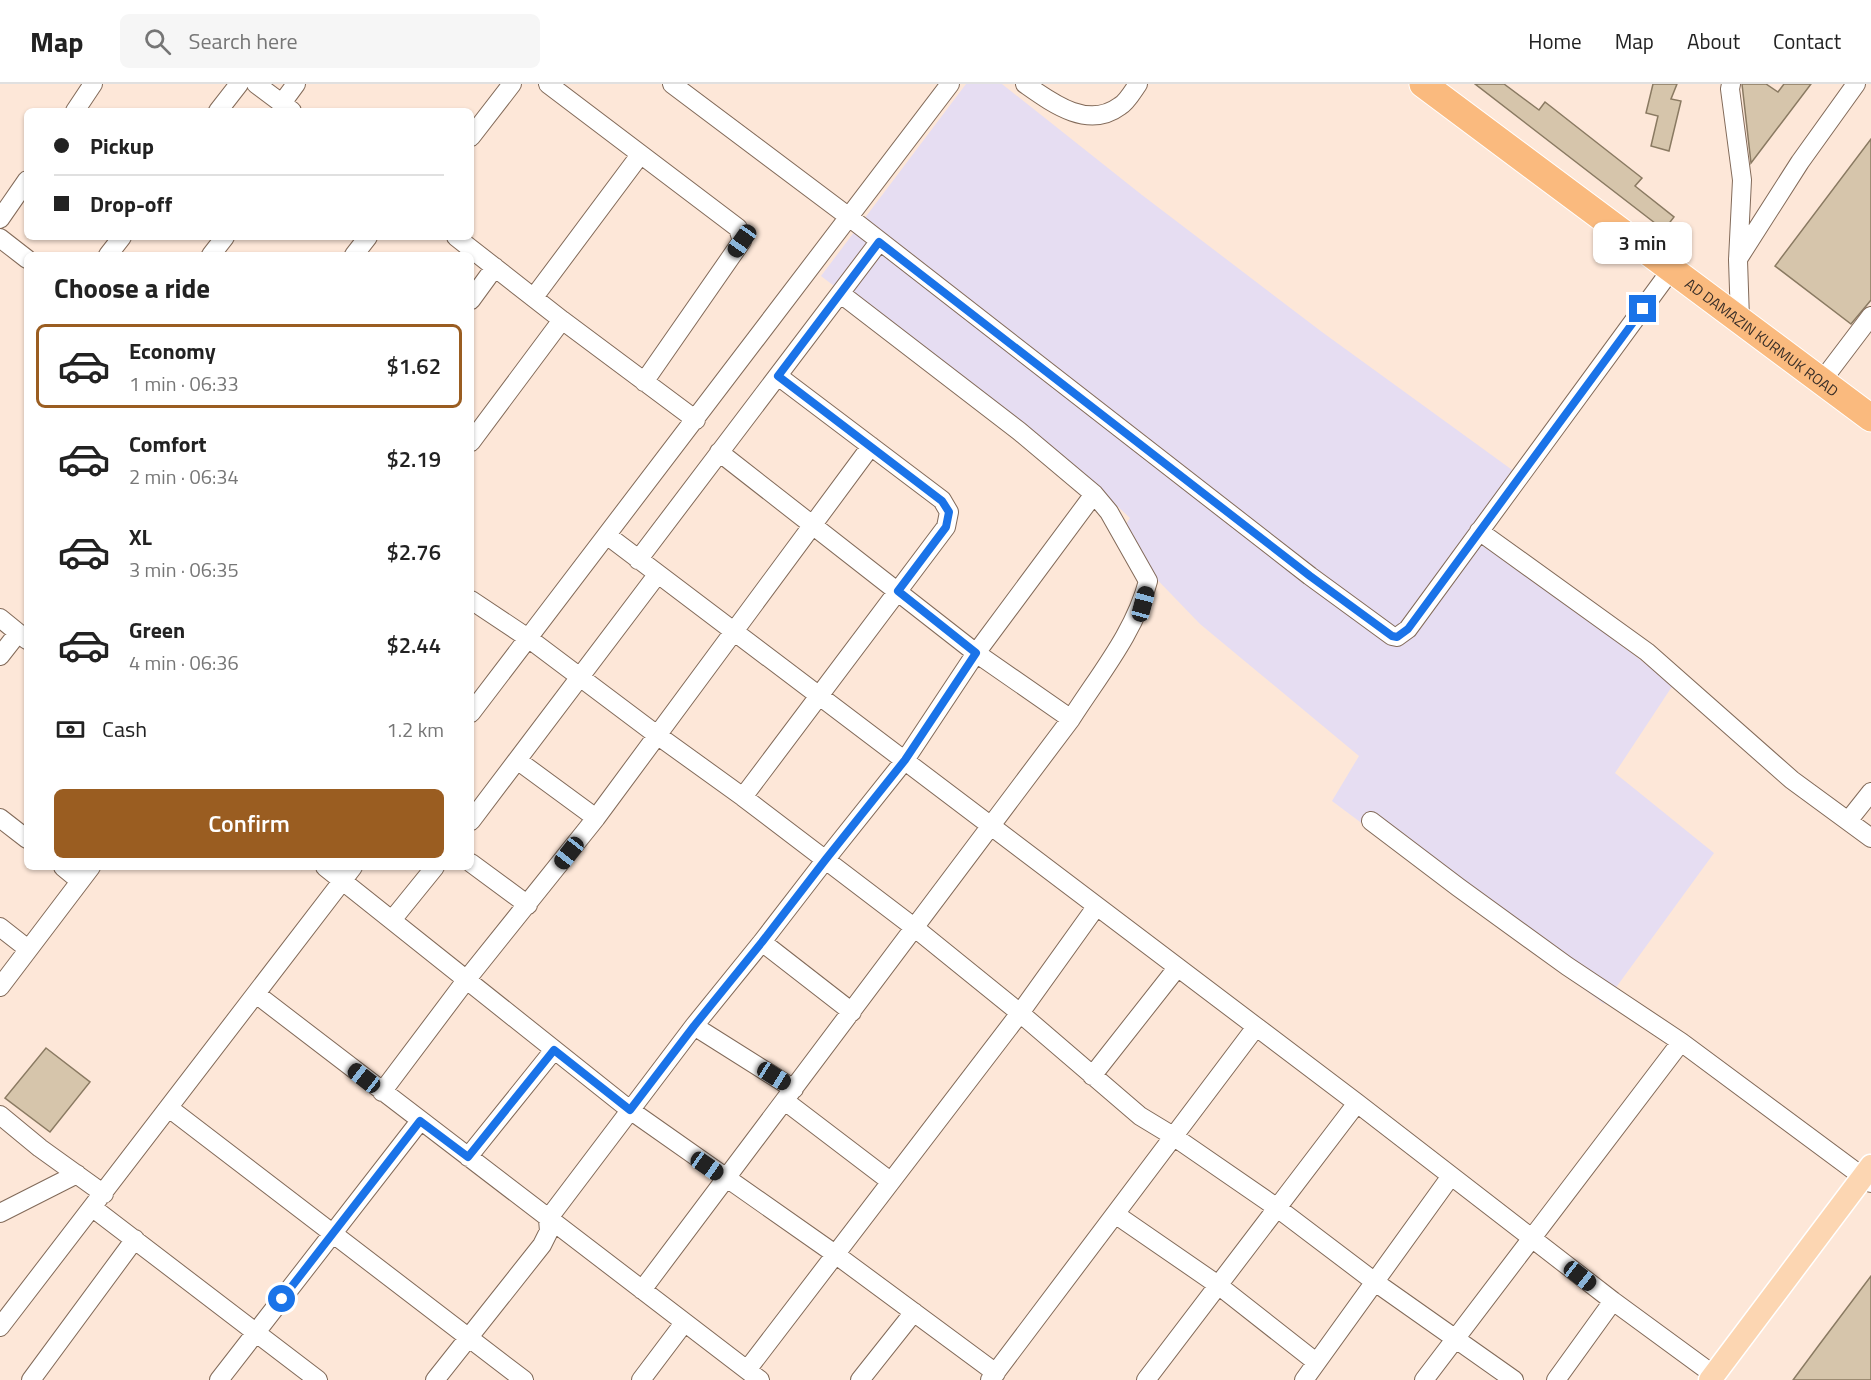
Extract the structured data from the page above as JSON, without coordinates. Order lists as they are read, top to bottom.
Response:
{
  "streets": {
    "highway": ["AD DAMAZIN KURMUK ROAD"]
  },
  "page": {
    "header": "Map",
    "search": "Search here",
    "nav": [
      "Home",
      "Map",
      "About",
      "Contact"
    ],
    "banner": ["Pickup", "Drop-off"],
    "bubble": "3 min",
    "heading": "Choose a ride",
    "list": [
      {
        "name": "Economy",
        "note": "1 min · 06:33",
        "value": "$1.62"
      },
      {
        "name": "Comfort",
        "note": "2 min · 06:34",
        "value": "$2.19"
      },
      {
        "name": "XL",
        "note": "3 min · 06:35",
        "value": "$2.76"
      },
      {
        "name": "Green",
        "note": "4 min · 06:36",
        "value": "$2.44"
      }
    ],
    "pay": ["Cash", "1.2 km"],
    "buttons": "Confirm"
  }
}
